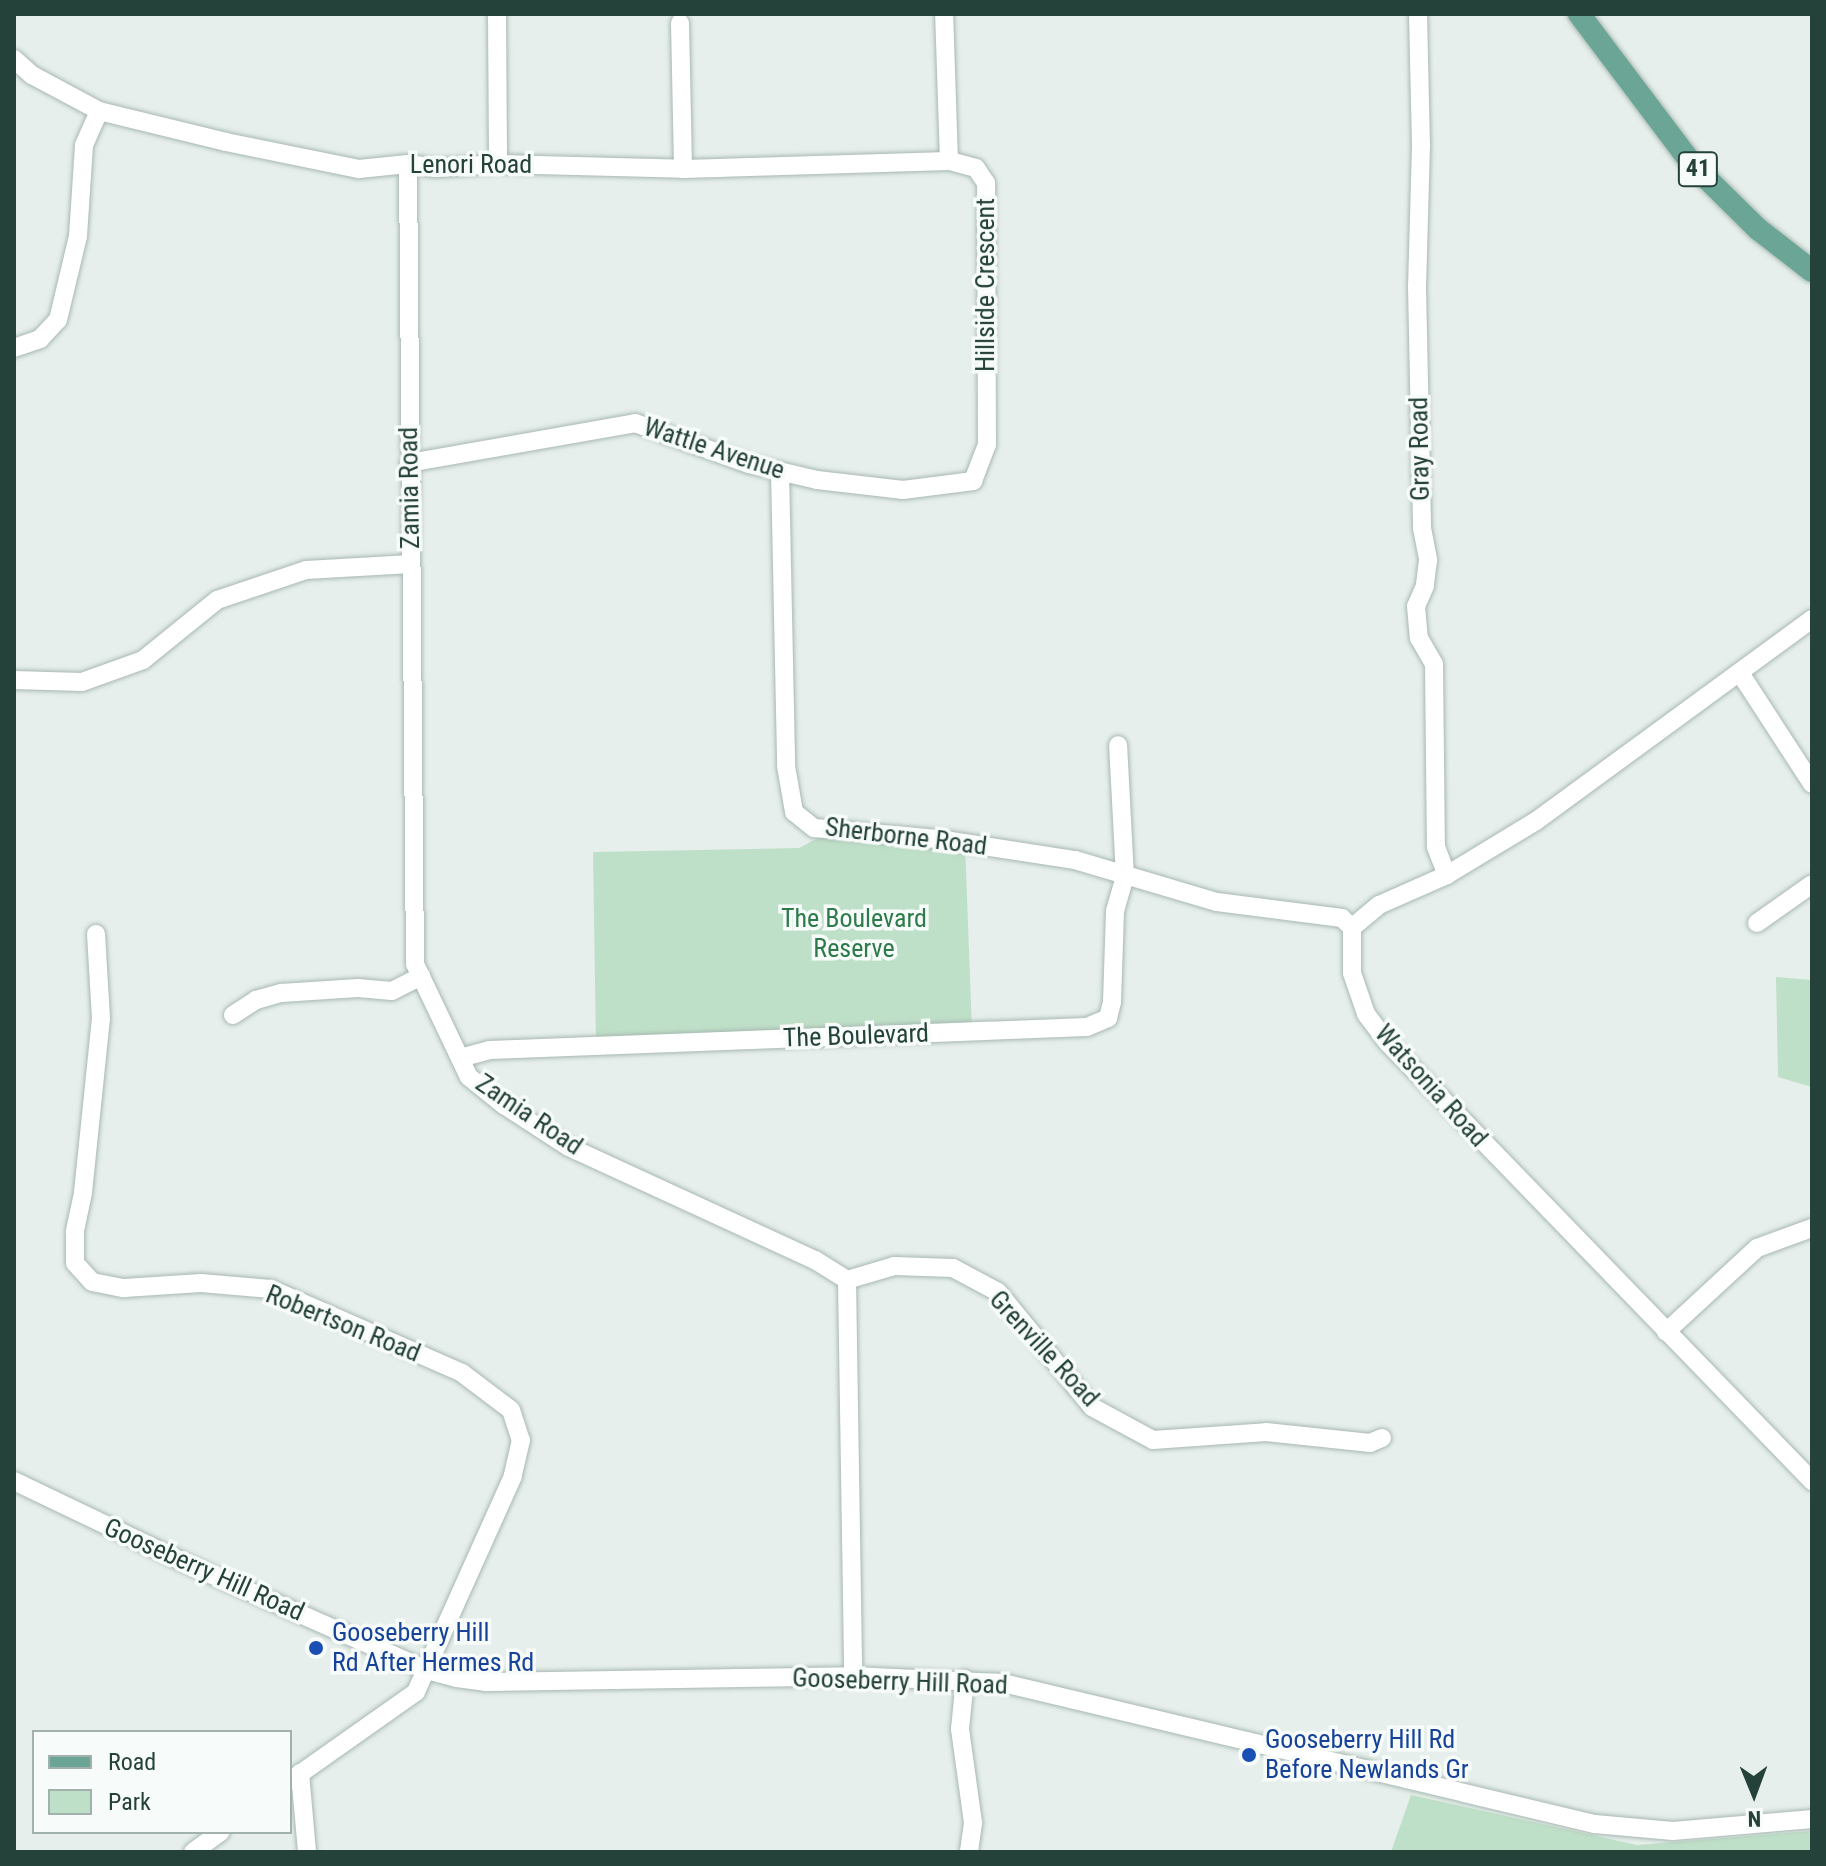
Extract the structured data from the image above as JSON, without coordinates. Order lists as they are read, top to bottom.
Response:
{
  "streets": {
    "main road": ["41"],
    "street": [
      "Lenori Road",
      "Hillside Crescent",
      "Wattle Avenue",
      "Gray Road",
      "Zamia Road",
      "Sherborne Road",
      "The Boulevard",
      "Watsonia Road",
      "Robertson Road",
      "Grenville Road",
      "Gooseberry Hill Road"
    ]
  },
  "crossings": [
    ["Lenori Road", "Hillside Crescent"],
    ["Lenori Road", "Zamia Road"],
    ["Hillside Crescent", "Wattle Avenue"],
    ["Wattle Avenue", "Zamia Road"],
    ["Wattle Avenue", "Sherborne Road"],
    ["Zamia Road", "The Boulevard"],
    ["Zamia Road", "Grenville Road"],
    ["Sherborne Road", "The Boulevard"],
    ["Sherborne Road", "Watsonia Road"],
    ["Robertson Road", "Gooseberry Hill Road"]
  ],
  "parks": ["The Boulevard Reserve"],
  "places": ["Gooseberry Hill Rd After Hermes Rd", "Gooseberry Hill Rd Before Newlands Gr"],
  "legend": ["Road", "Park"],
  "north": "bottom"
}
